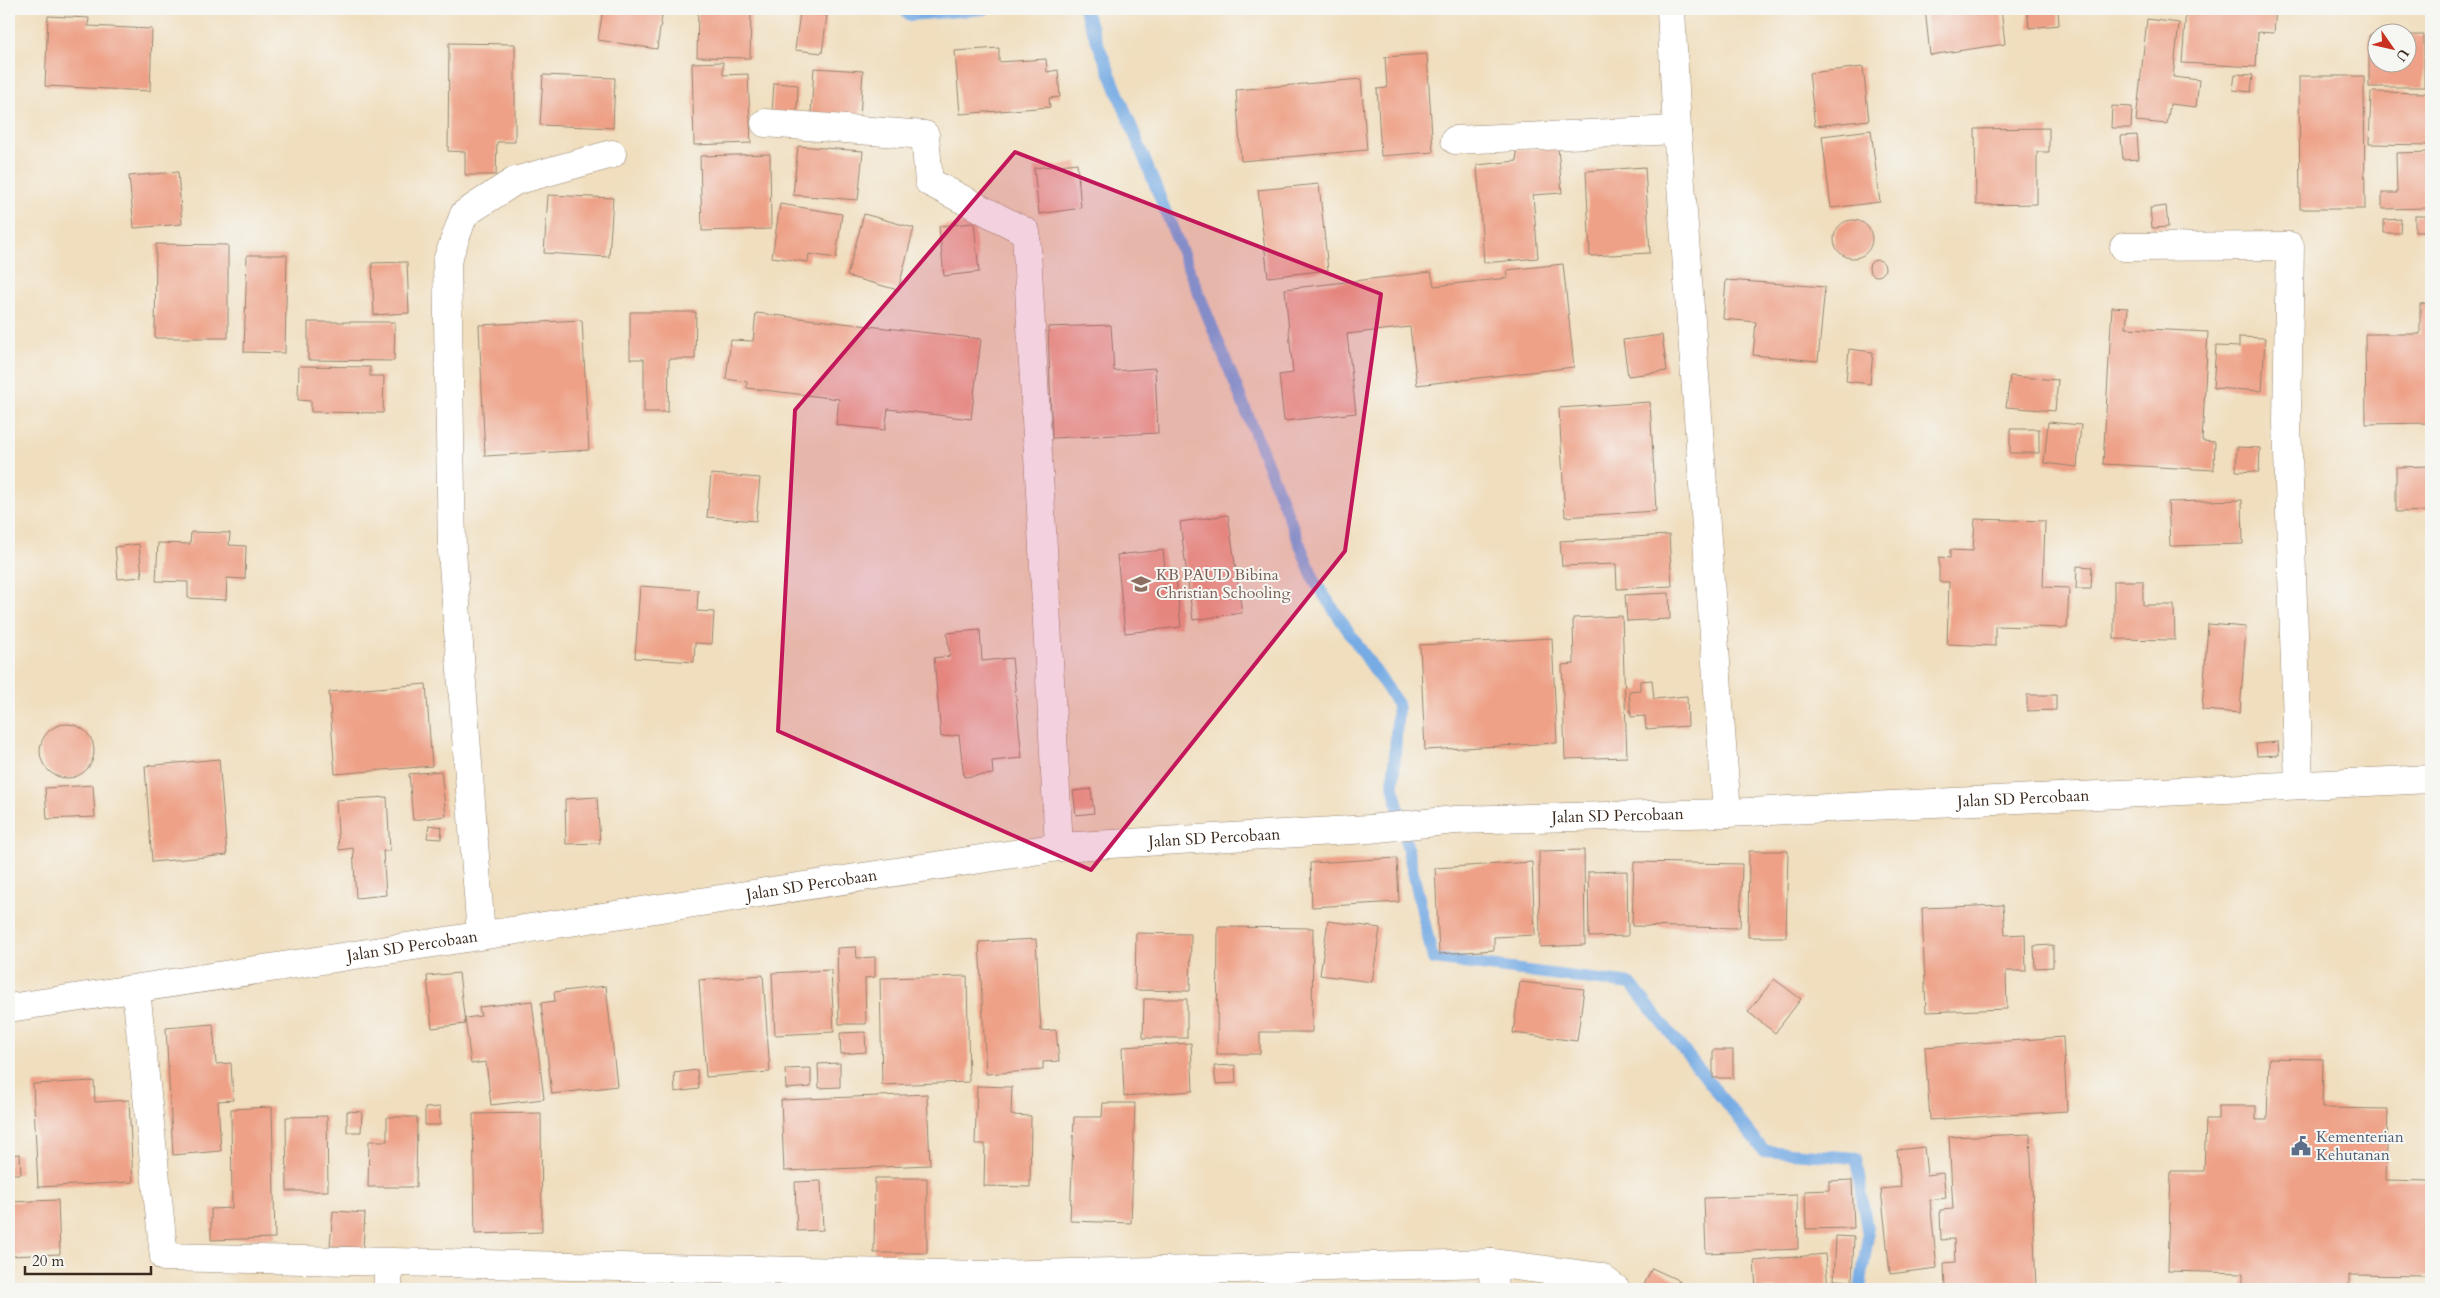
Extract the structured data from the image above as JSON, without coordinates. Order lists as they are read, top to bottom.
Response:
{
  "streets": {
    "street": ["Jalan SD Percobaan"]
  },
  "places": {
    "school or university": ["KB PAUD Bibina Christian Schooling"],
    "public building": ["Kementerian Kehutanan"]
  },
  "scale_bar": "20 m",
  "north": "bottom right"
}
